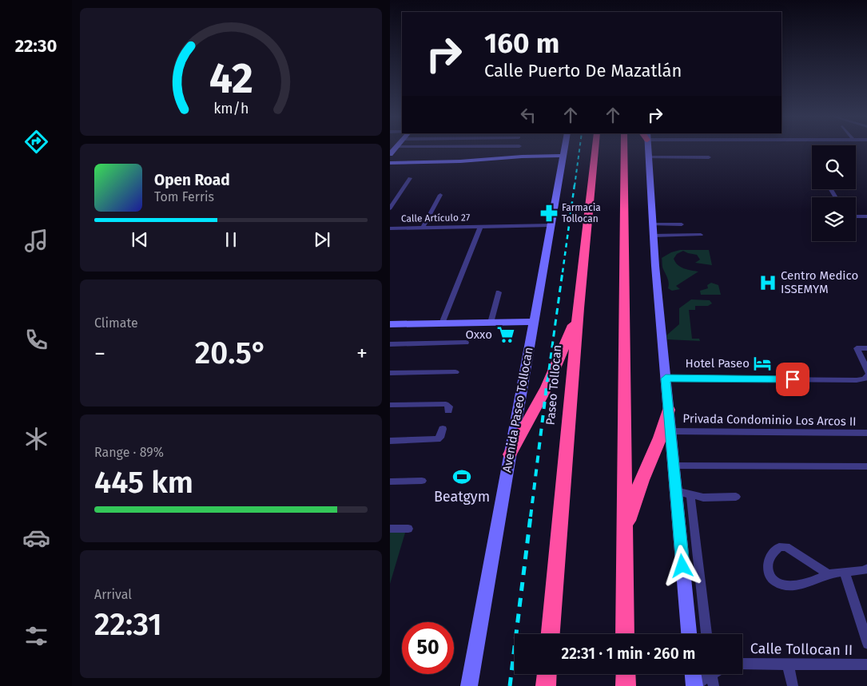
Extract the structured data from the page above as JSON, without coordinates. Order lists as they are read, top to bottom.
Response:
{
  "streets": {
    "highway": ["Paseo Tollocan"],
    "main road": ["Avenida Paseo Tollocan"],
    "street": ["Calle Artículo 27", "Privada Condominio Los Arcos II", "Calle Tollocan II"]
  },
  "crossings": [
    ["Calle Artículo 27", "Avenida Paseo Tollocan"]
  ],
  "places": {
    "pharmacy": ["Farmacia Tollocan"],
    "hospital": ["Centro Medico ISSEMYM"],
    "supermarket": ["Oxxo"],
    "hotel": ["Hotel Paseo"],
    "sports": ["Beatgym"]
  },
  "page": {
    "tabs": "22:30",
    "turn": ["160 m", "Calle Puerto De Mazatlán"],
    "song": ["Open Road", "Tom Ferris"],
    "tile": [
      "Climate",
      ["Range · 89%", "445 km"],
      ["Arrival", "22:31"]
    ],
    "heat": ["−", "20.5°", "+"],
    "limit": "50",
    "trip": "22:31 · 1 min · 260 m",
    "gauge": ["42", "km/h"]
  }
}
